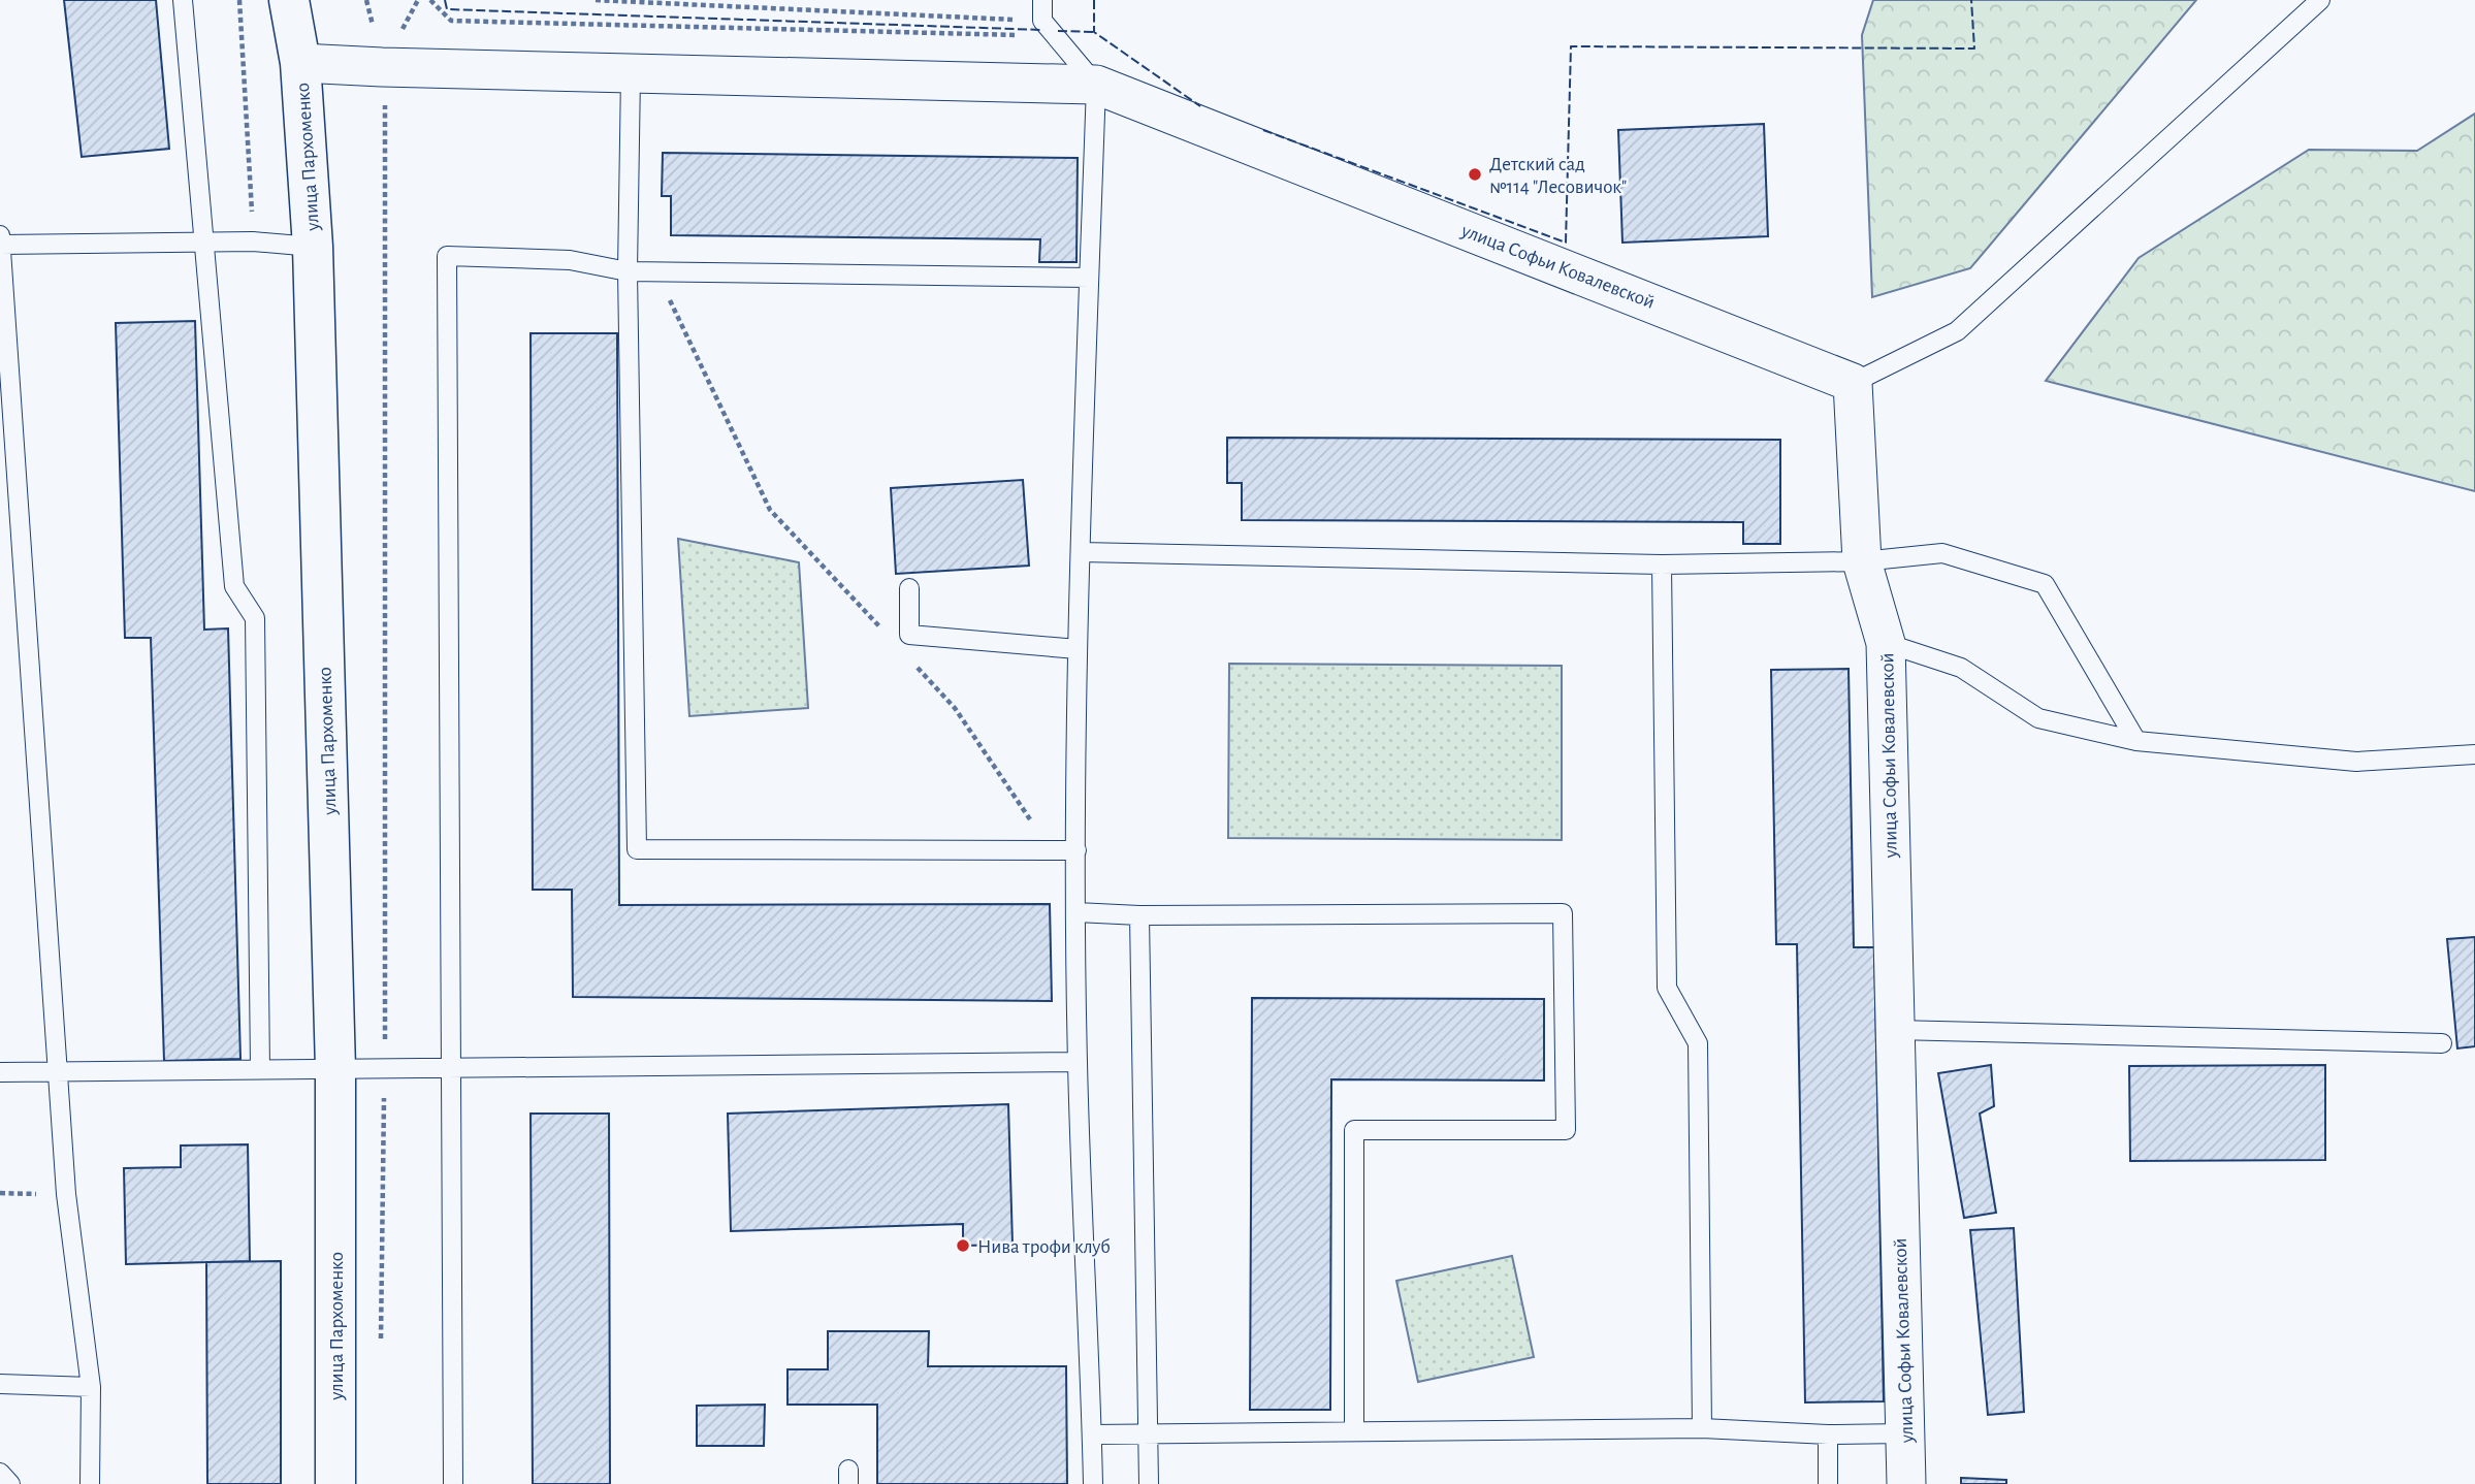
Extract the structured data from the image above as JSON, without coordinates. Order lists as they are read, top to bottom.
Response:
{
  "streets": {
    "street": ["улица Пархоменко", "улица Софьи Ковалевской"]
  },
  "places": ["Детский сад №114 \"Лесовичок\"", "Нива трофи клуб"]
}
